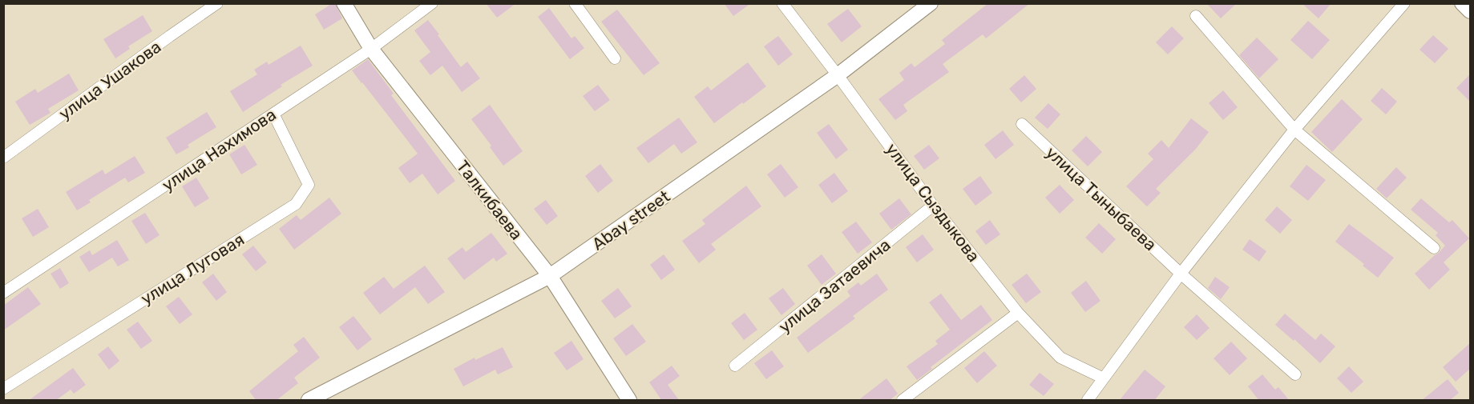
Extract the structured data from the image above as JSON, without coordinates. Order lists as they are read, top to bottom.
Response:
{
  "streets": {
    "street": [
      "улица Ушакова",
      "улица Нахимова",
      "улица Тыныбаева",
      "Талкибаева",
      "улица Сыздыкова",
      "Abay street",
      "улица Луговая",
      "улица Затаевича"
    ]
  },
  "crossings": [
    ["улица Нахимова", "Талкибаева"],
    ["улица Нахимова", "улица Луговая"],
    ["Талкибаева", "Abay street"],
    ["улица Сыздыкова", "Abay street"],
    ["улица Сыздыкова", "улица Затаевича"]
  ]
}
